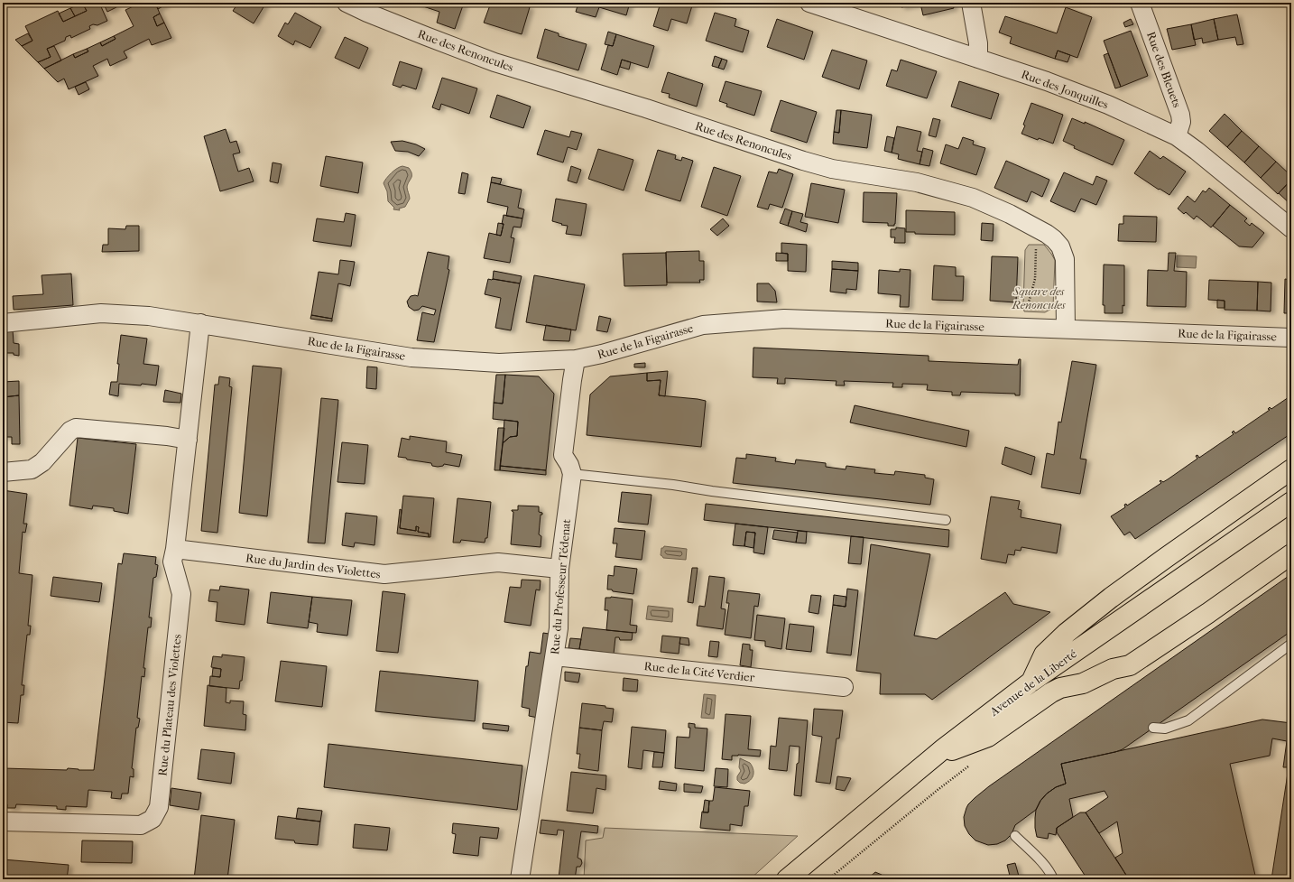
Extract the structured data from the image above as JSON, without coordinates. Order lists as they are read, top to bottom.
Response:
{
  "streets": {
    "main road": ["Avenue de la Liberté"],
    "street": [
      "Rue des Renoncules",
      "Rue des Bleuets",
      "Rue des Jonquilles",
      "Rue de la Figairasse",
      "Rue du Jardin des Violettes",
      "Rue du Professeur Tédenat",
      "Rue de la Cité Verdier",
      "Rue du Plateau des Violettes"
    ]
  },
  "crossings": [
    ["Rue des Renoncules", "Rue de la Figairasse"],
    ["Rue des Bleuets", "Rue des Jonquilles"],
    ["Rue de la Figairasse", "Rue du Plateau des Violettes"],
    ["Rue du Jardin des Violettes", "Rue du Professeur Tédenat"],
    ["Rue du Jardin des Violettes", "Rue du Plateau des Violettes"],
    ["Rue du Professeur Tédenat", "Rue de la Cité Verdier"]
  ],
  "parks": ["Square des Renoncules"]
}
